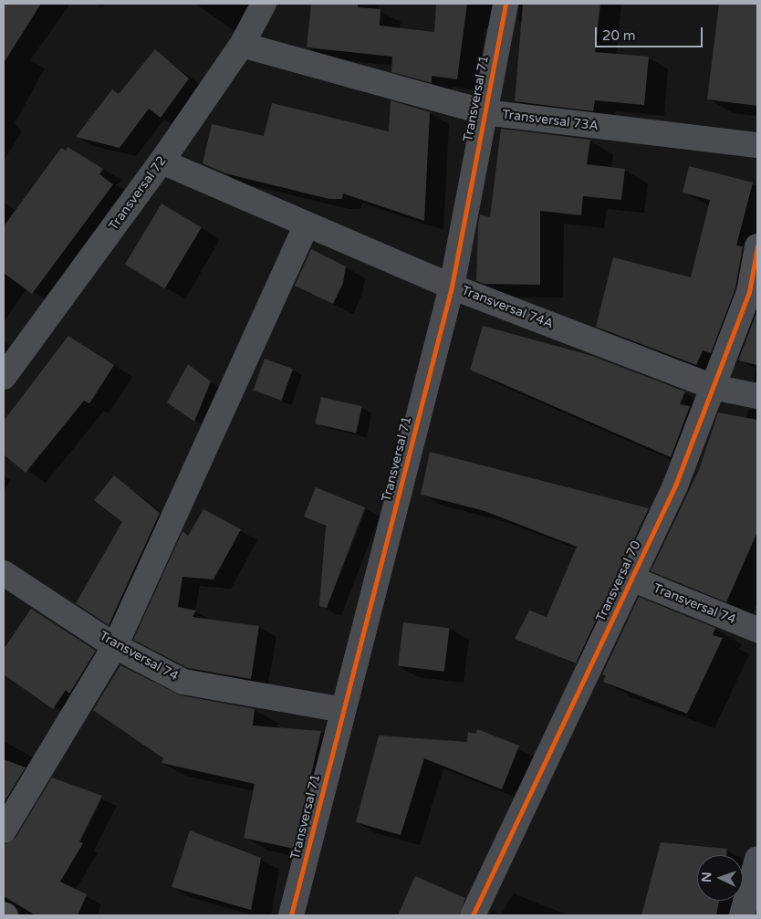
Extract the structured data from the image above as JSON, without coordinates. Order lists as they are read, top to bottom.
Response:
{
  "streets": {
    "street": [
      "Transversal 71",
      "Transversal 73A",
      "Transversal 72",
      "Transversal 74A",
      "Transversal 70",
      "Transversal 74"
    ]
  },
  "crossings": [
    ["Transversal 71", "Transversal 73A"],
    ["Transversal 71", "Transversal 74A"],
    ["Transversal 71", "Transversal 74"],
    ["Transversal 73A", "Transversal 72"],
    ["Transversal 72", "Transversal 74A"],
    ["Transversal 74A", "Transversal 70"],
    ["Transversal 70", "Transversal 74"]
  ],
  "scale_bar": "20 m",
  "north": "left"
}
